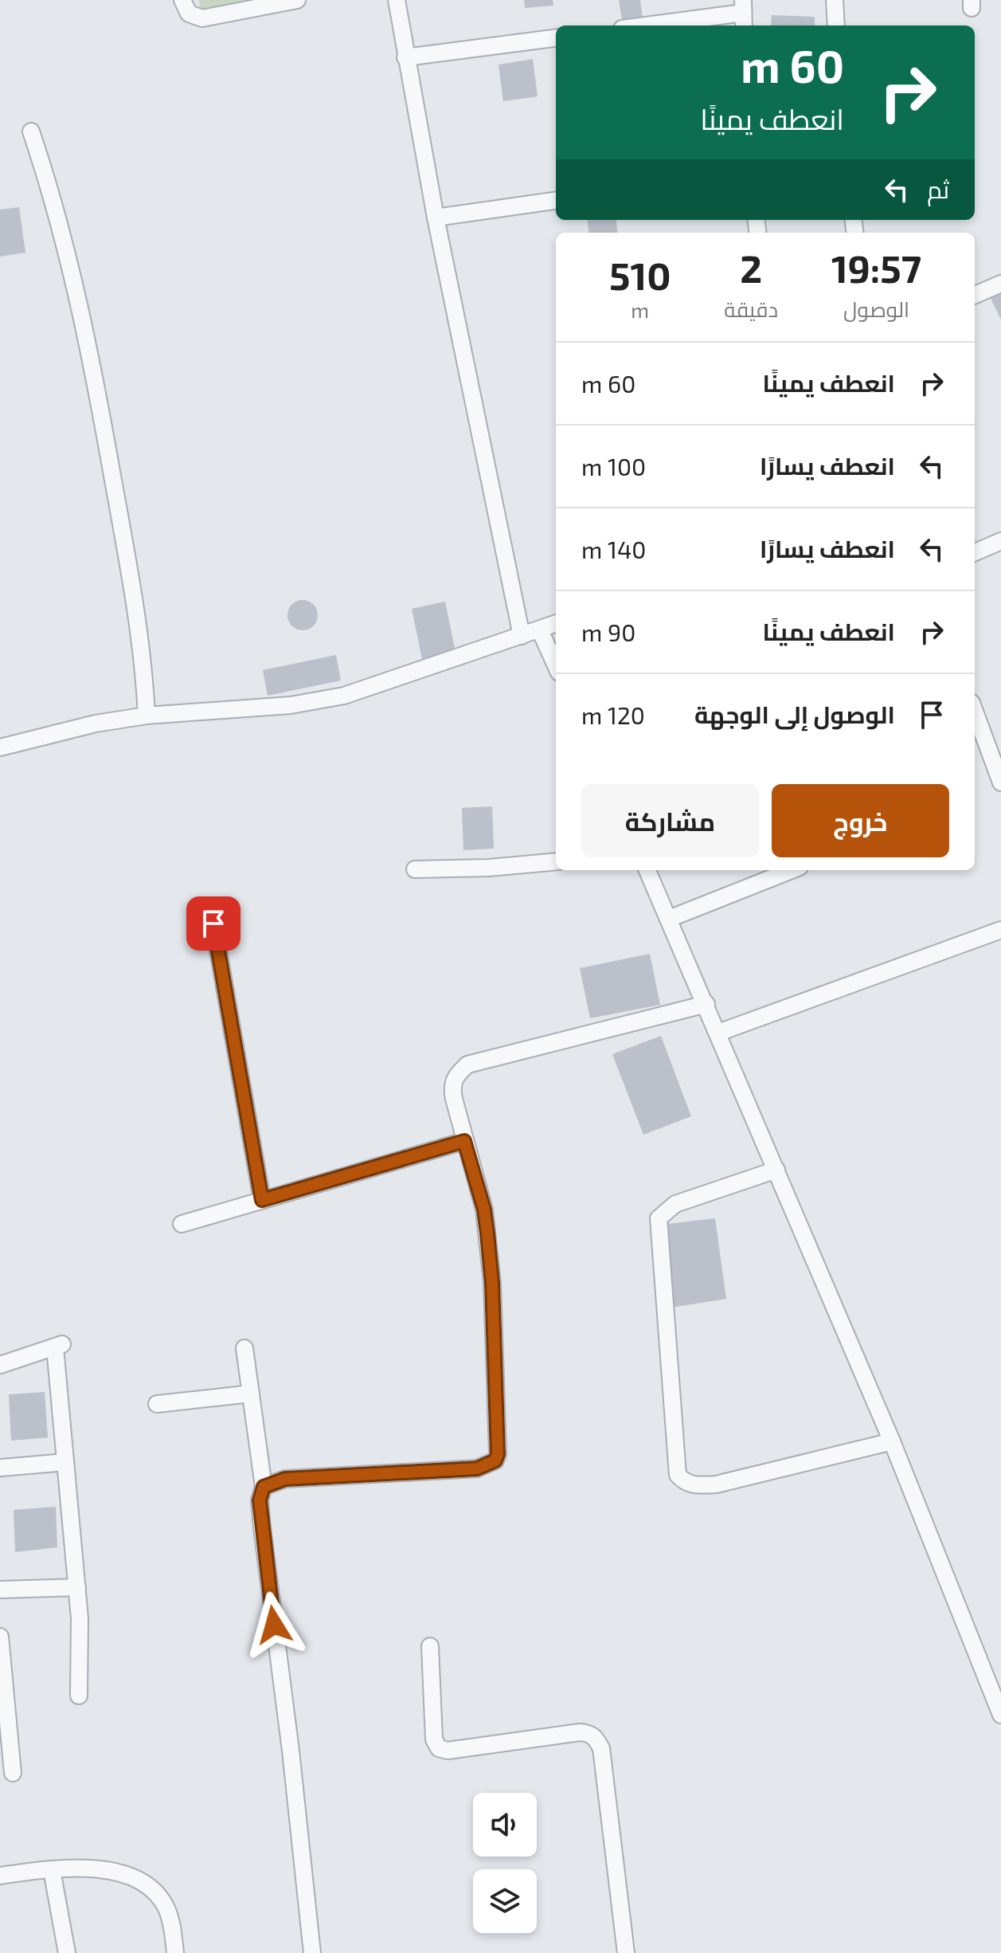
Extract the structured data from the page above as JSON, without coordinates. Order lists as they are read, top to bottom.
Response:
{
  "page": {
    "turn": ["60 m", "انعطف يمينًا"],
    "then": "ثم",
    "eta": [
      "19:57",
      "الوصول",
      "2",
      "دقيقة",
      "510",
      "m"
    ],
    "list": [
      {
        "name": "انعطف يمينًا",
        "value": "60 m"
      },
      {
        "name": "انعطف يسارًا",
        "value": "100 m"
      },
      {
        "name": "انعطف يسارًا",
        "value": "140 m"
      },
      {
        "name": "انعطف يمينًا",
        "value": "90 m"
      },
      {
        "name": "الوصول إلى الوجهة",
        "value": "120 m"
      }
    ],
    "buttons": ["خروج", "مشاركة"]
  }
}
